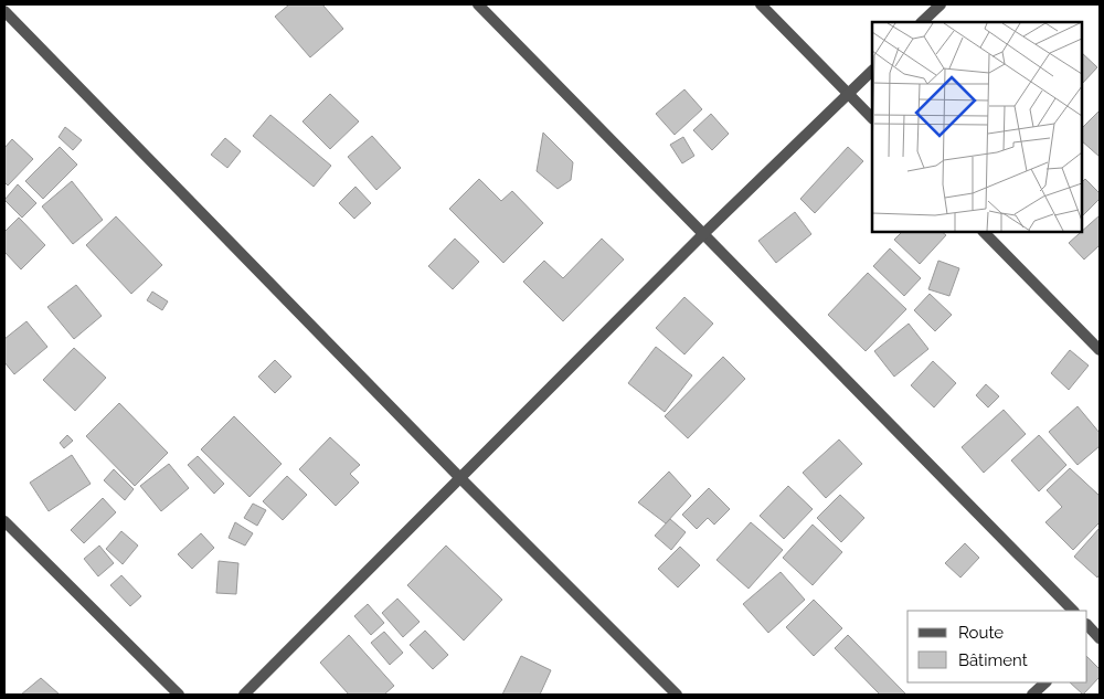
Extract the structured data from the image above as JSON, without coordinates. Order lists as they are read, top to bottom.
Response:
{
  "legend": ["Route", "Bâtiment"]
}
